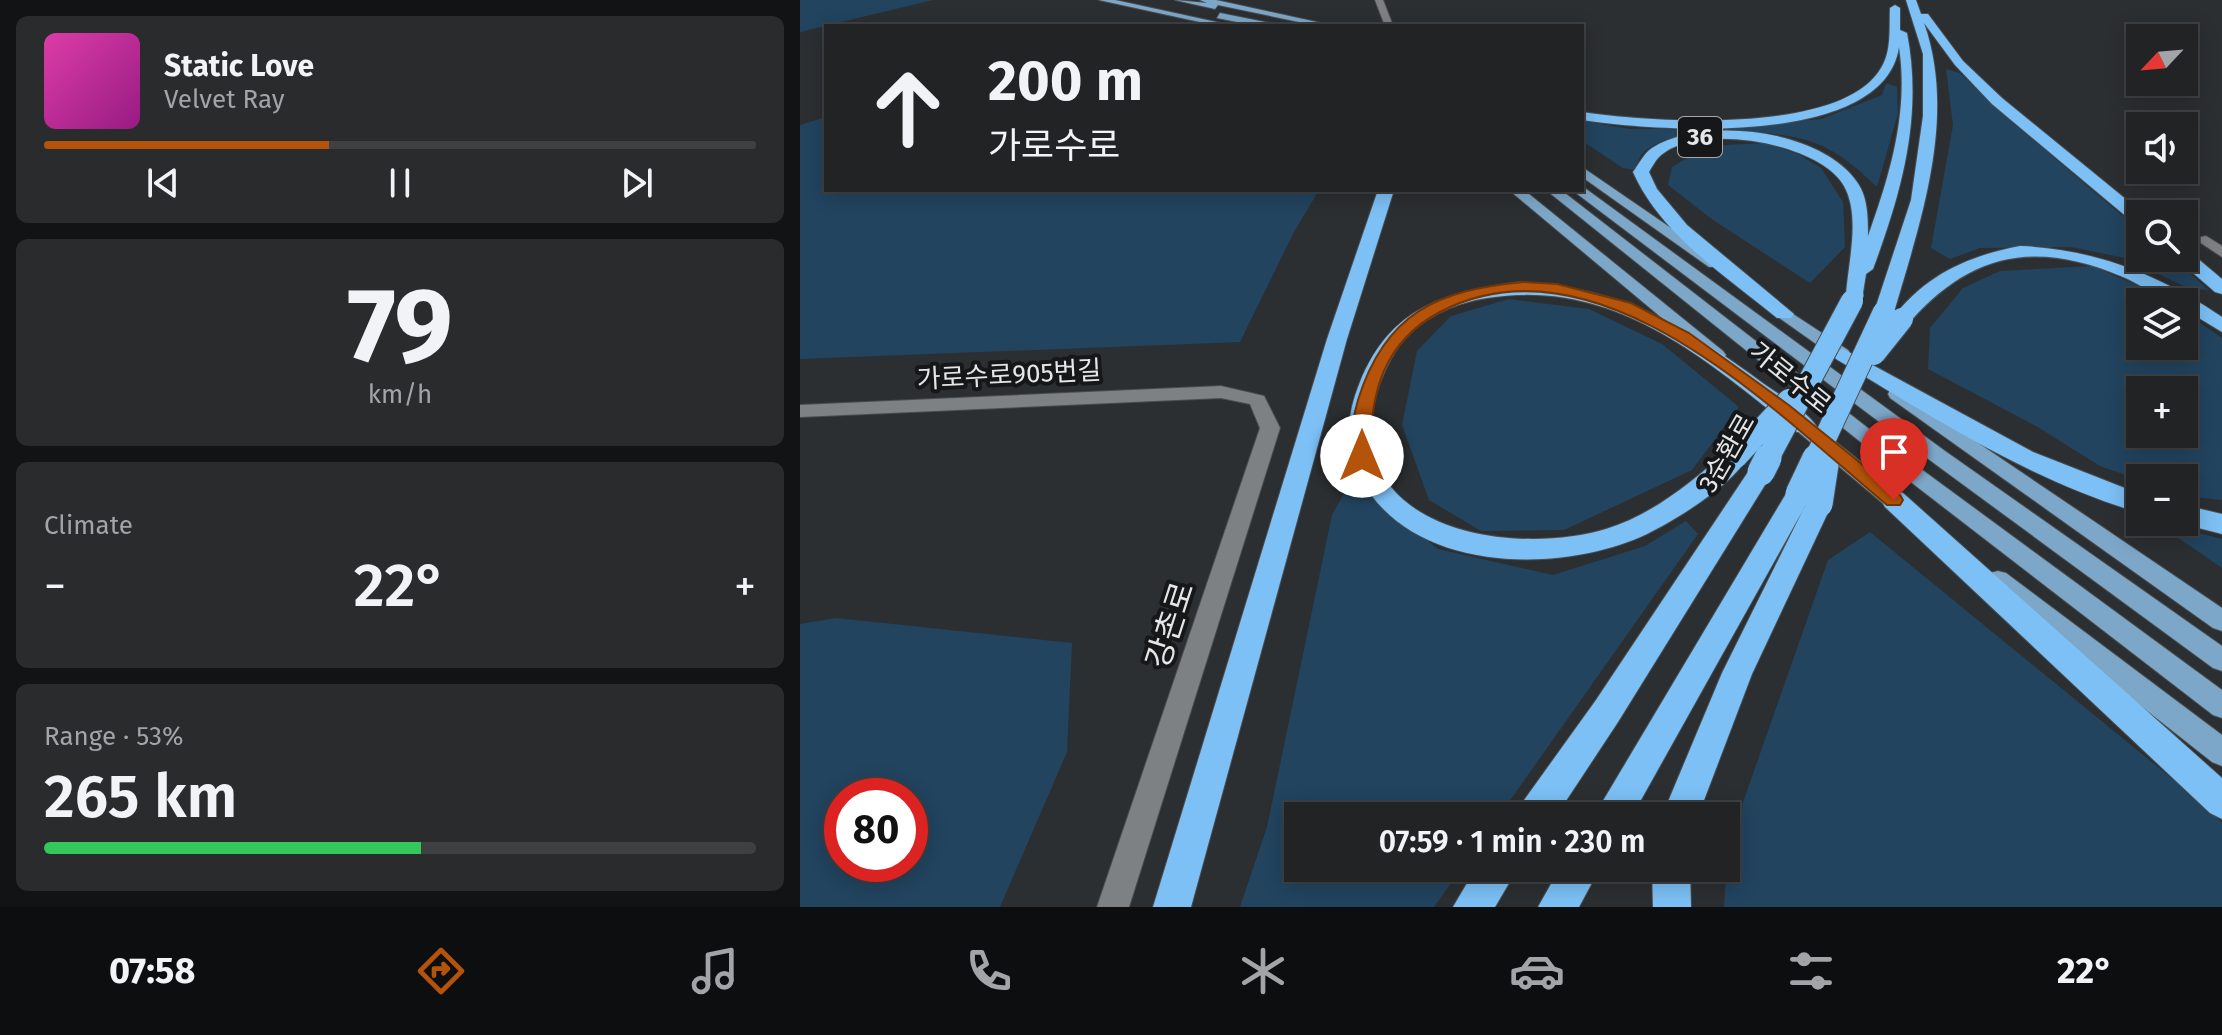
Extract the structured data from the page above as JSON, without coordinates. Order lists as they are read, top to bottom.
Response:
{
  "streets": {
    "highway": ["36", "3순환로"],
    "main road": ["가로수로"],
    "street": ["가로수로905번길", "강촌로"]
  },
  "crossings": [
    ["36", "가로수로"],
    ["36", "3순환로"],
    ["가로수로905번길", "강촌로"]
  ],
  "north": "bottom left",
  "page": {
    "map_buttons": ["+", "−"],
    "turn": ["200 m", "가로수로"],
    "song": ["Static Love", "Velvet Ray"],
    "tile": [
      ["79", "km/h"],
      "Climate",
      ["Range · 53%", "265 km"]
    ],
    "heat": ["−", "22°", "+"],
    "limit": "80",
    "trip": "07:59 · 1 min · 230 m",
    "tabs": ["07:58", "22°"]
  }
}
